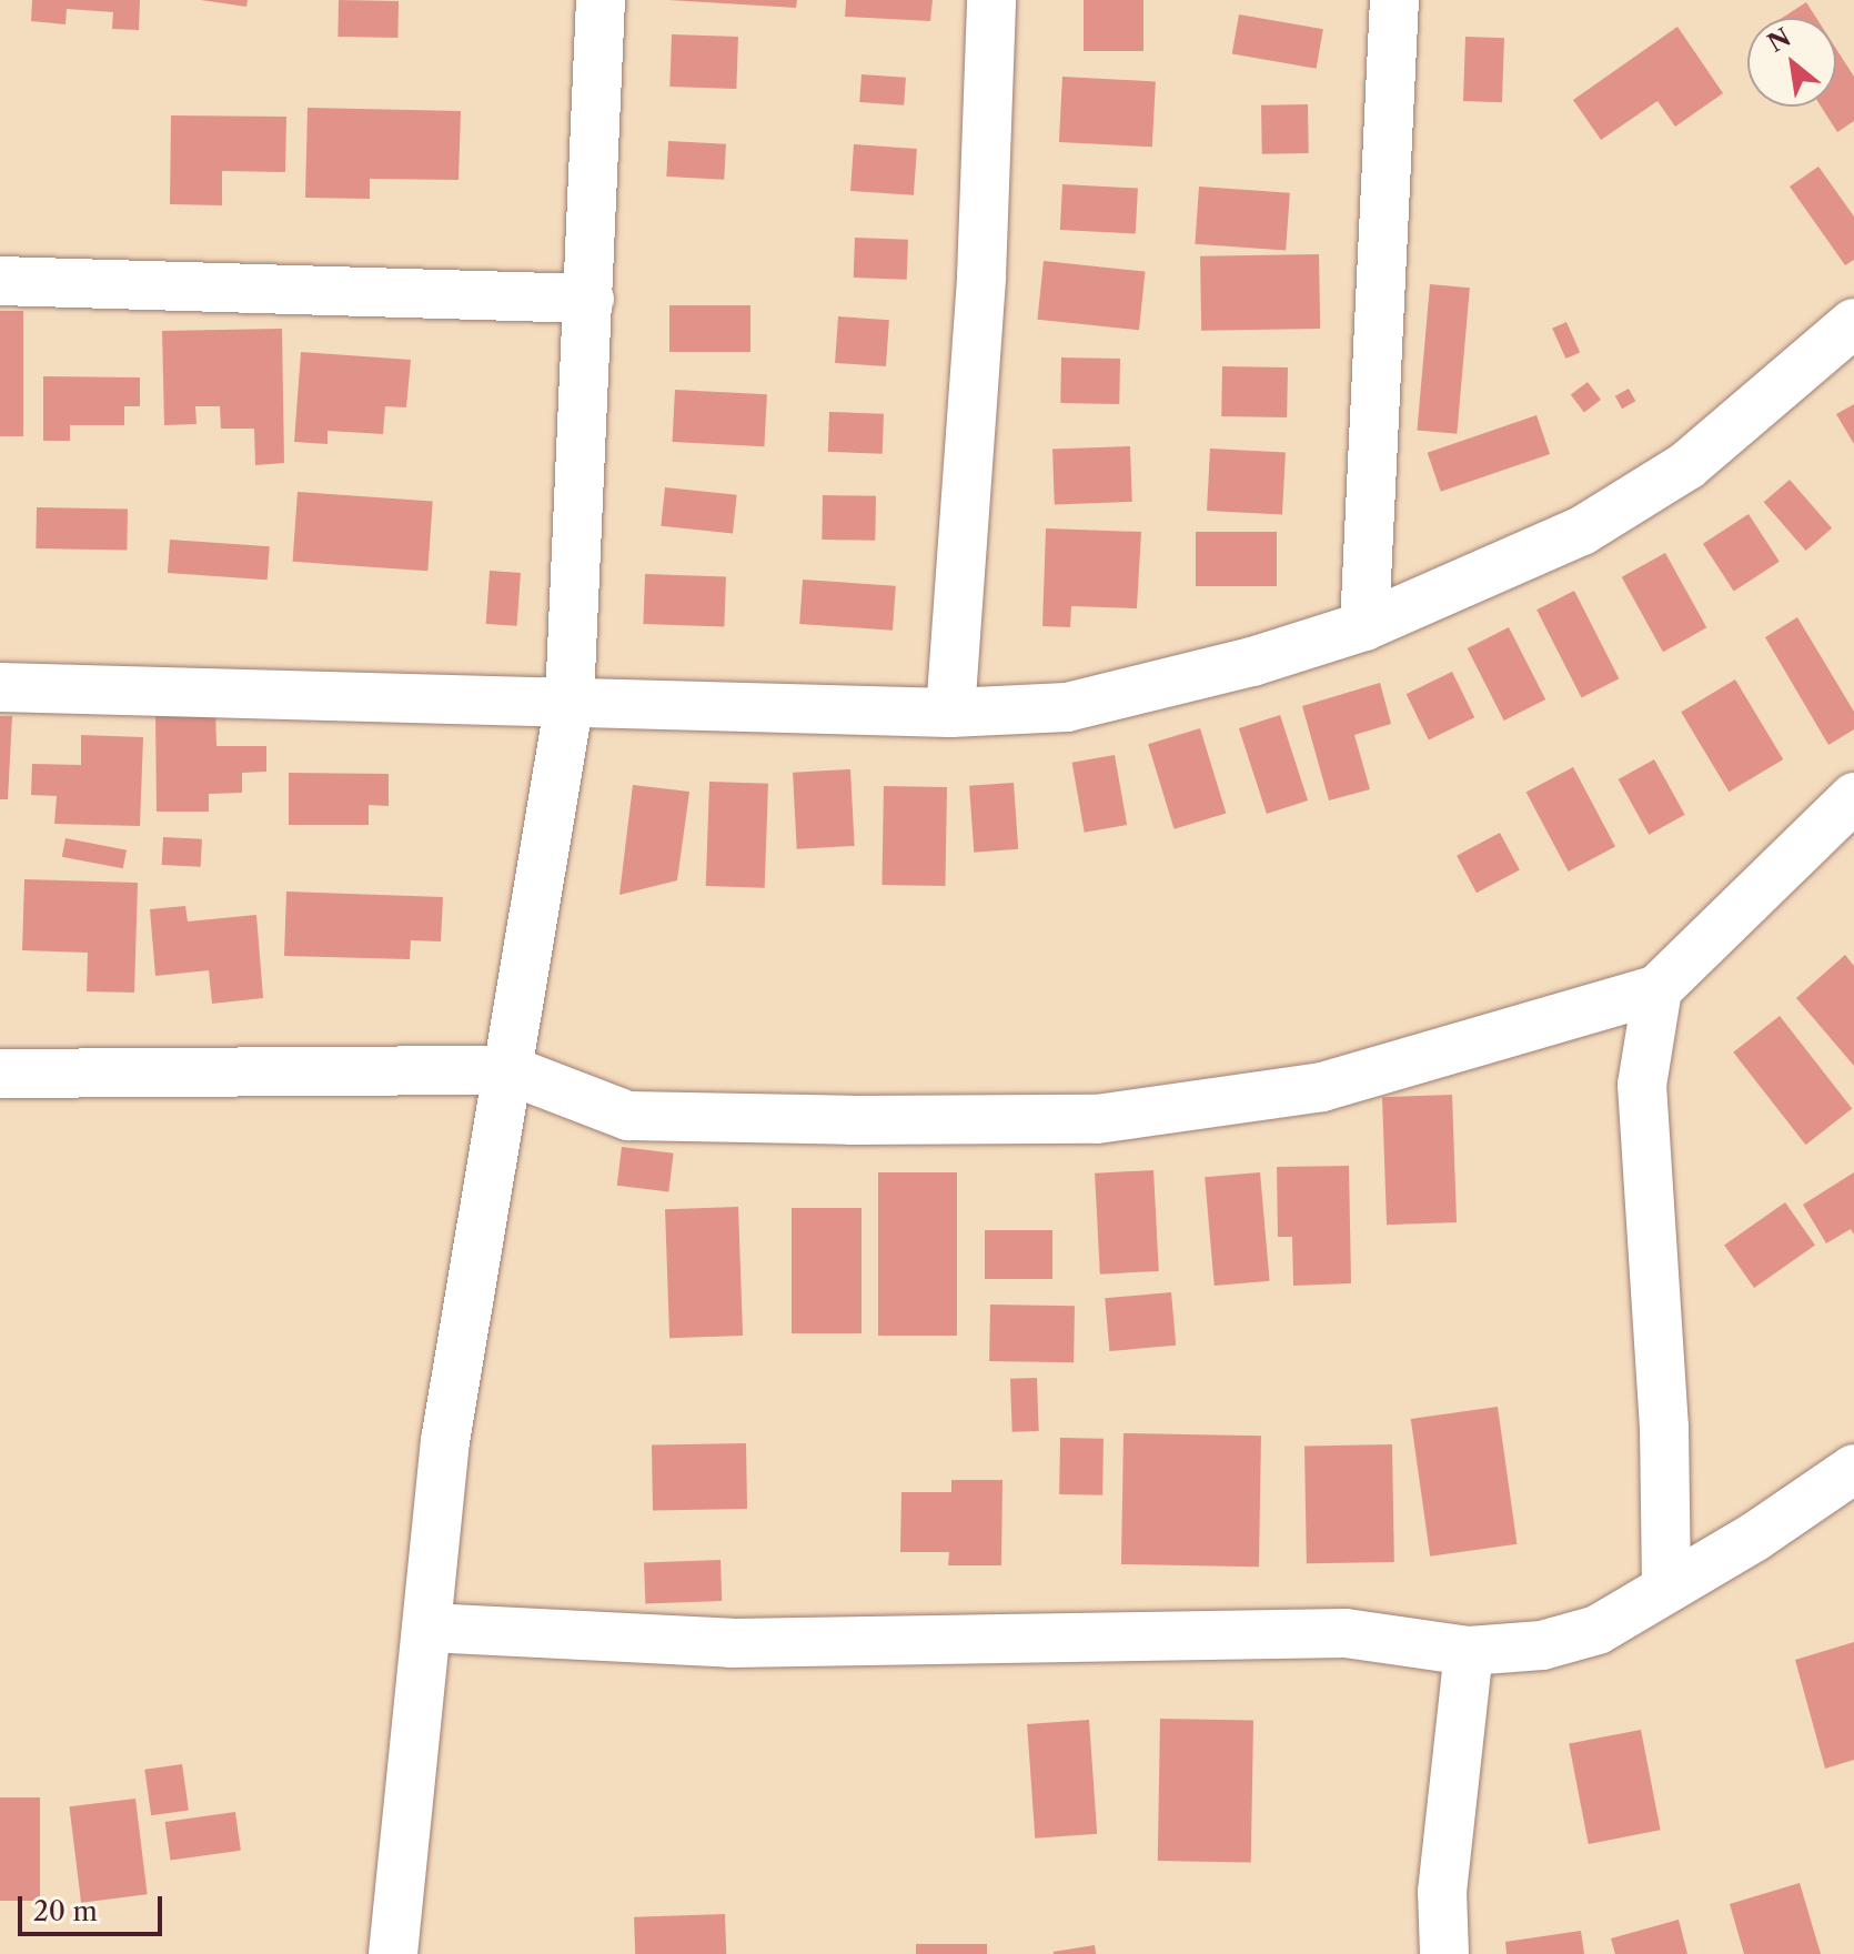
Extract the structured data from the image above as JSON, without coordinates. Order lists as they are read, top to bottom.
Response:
{
  "scale_bar": "20 m",
  "north": "top left"
}
